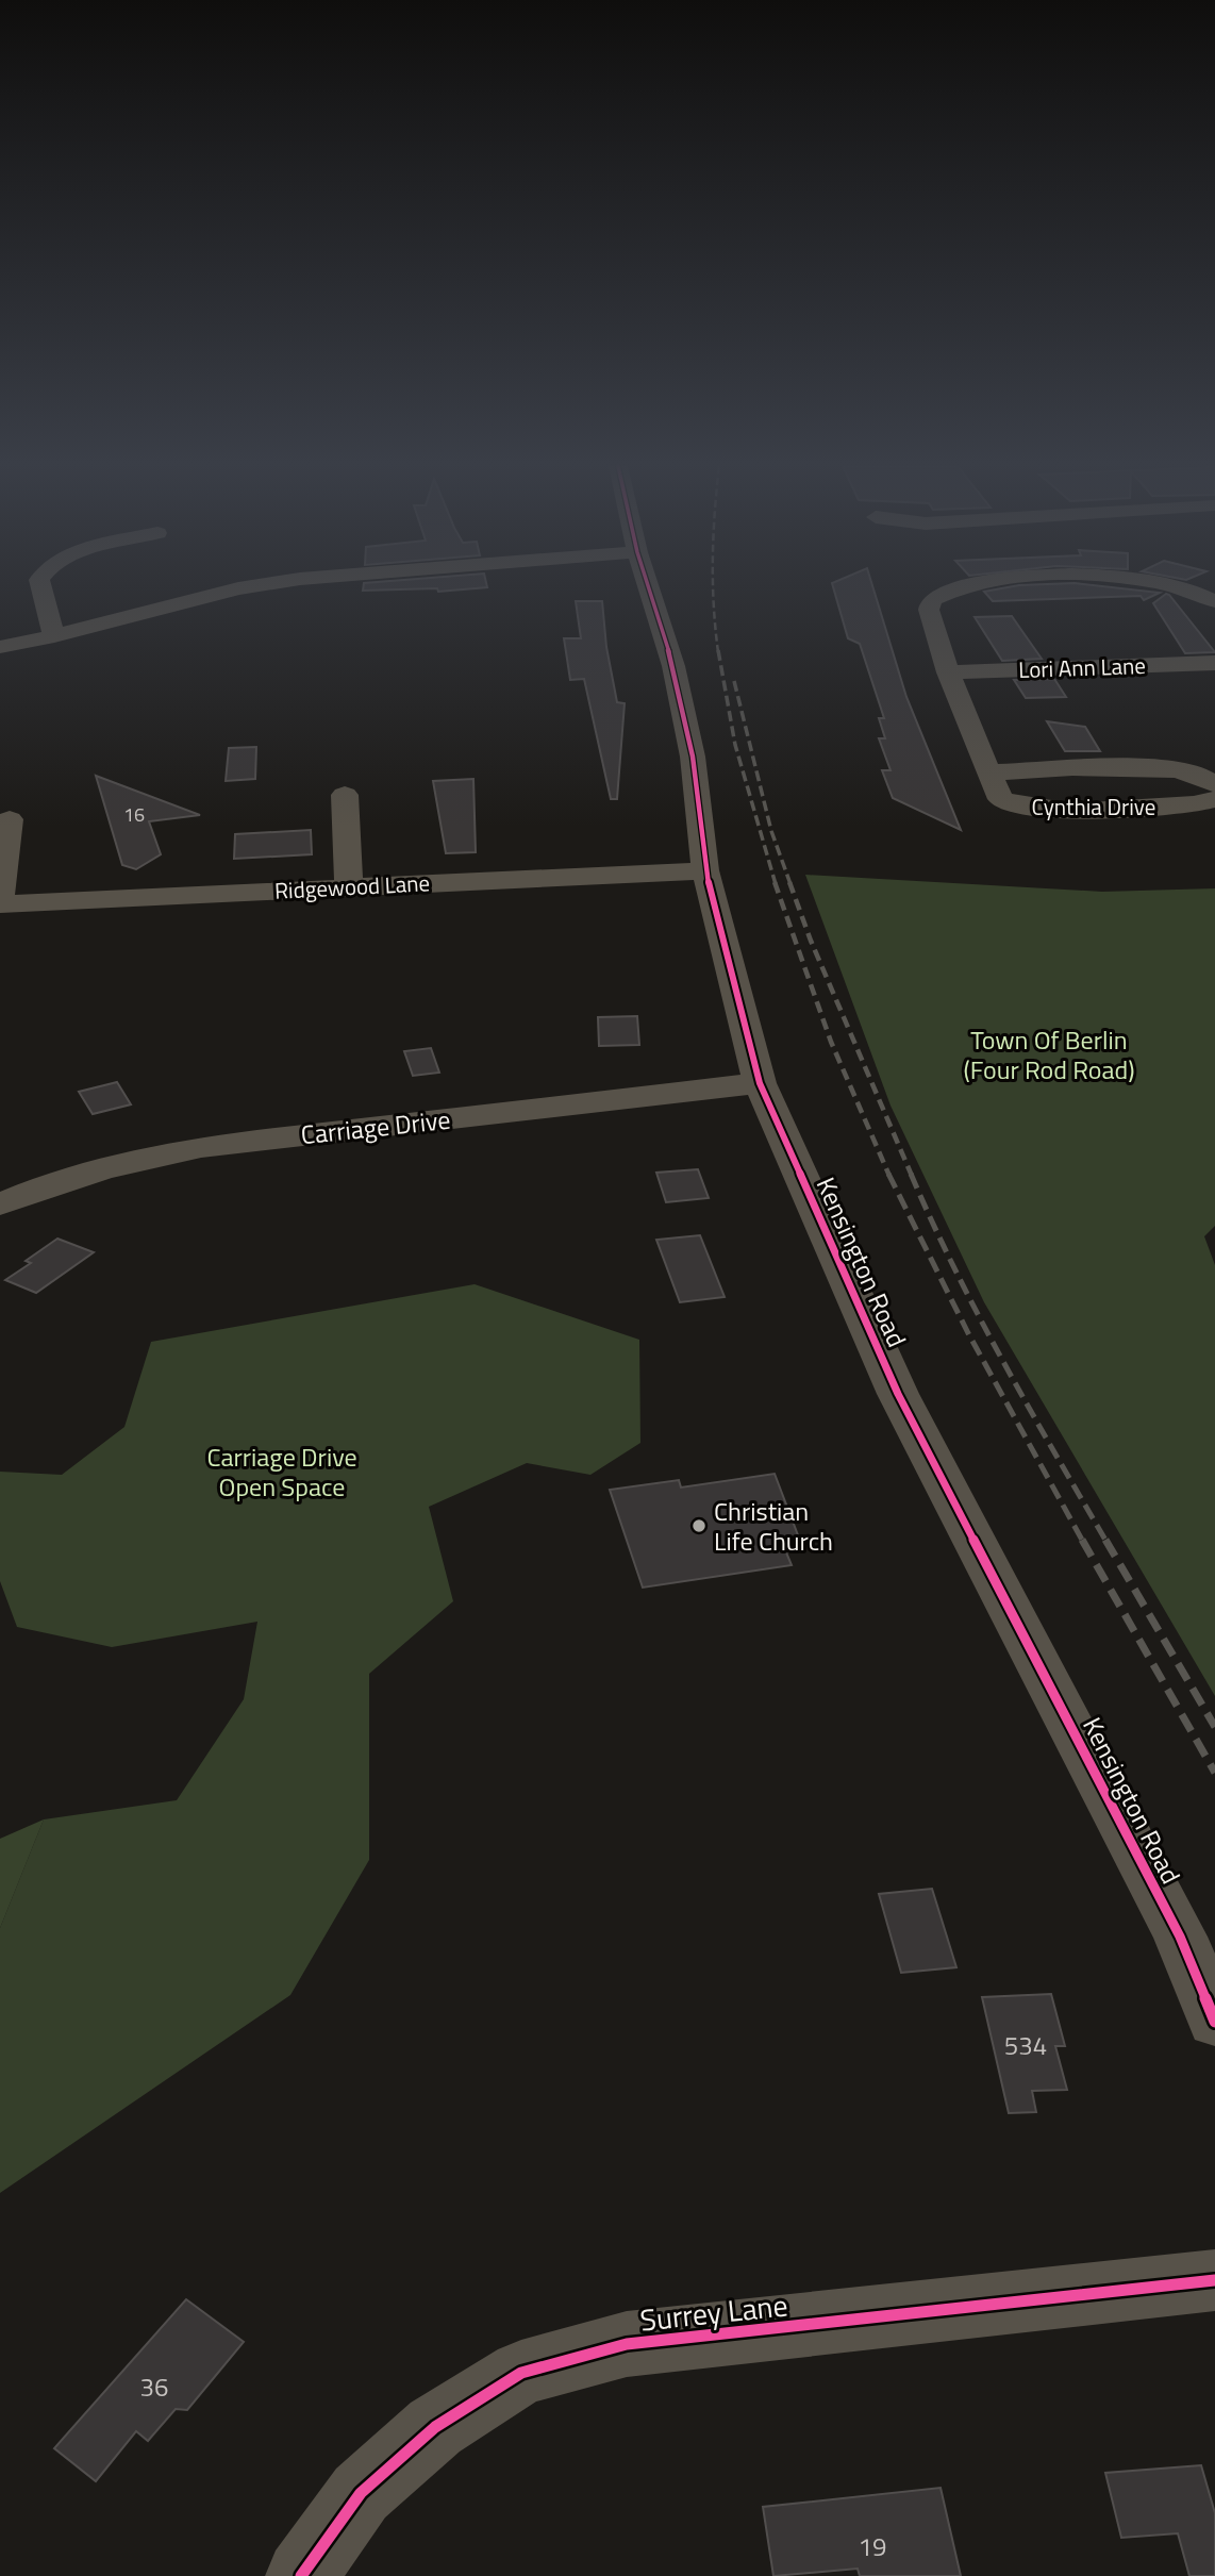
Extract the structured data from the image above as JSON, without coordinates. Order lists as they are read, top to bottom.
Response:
{
  "streets": {
    "street": [
      "Lori Ann Lane",
      "Cynthia Drive",
      "Ridgewood Lane",
      "Carriage Drive",
      "Kensington Road",
      "Surrey Lane"
    ]
  },
  "crossings": [
    ["Lori Ann Lane", "Cynthia Drive"],
    ["Ridgewood Lane", "Kensington Road"],
    ["Carriage Drive", "Kensington Road"]
  ],
  "parks": ["Town Of Berlin (Four Rod Road)", "Carriage Drive Open Space"],
  "places": ["Christian Life Church"],
  "house_numbers": [
    "16",
    "534",
    "36",
    "19"
  ]
}
